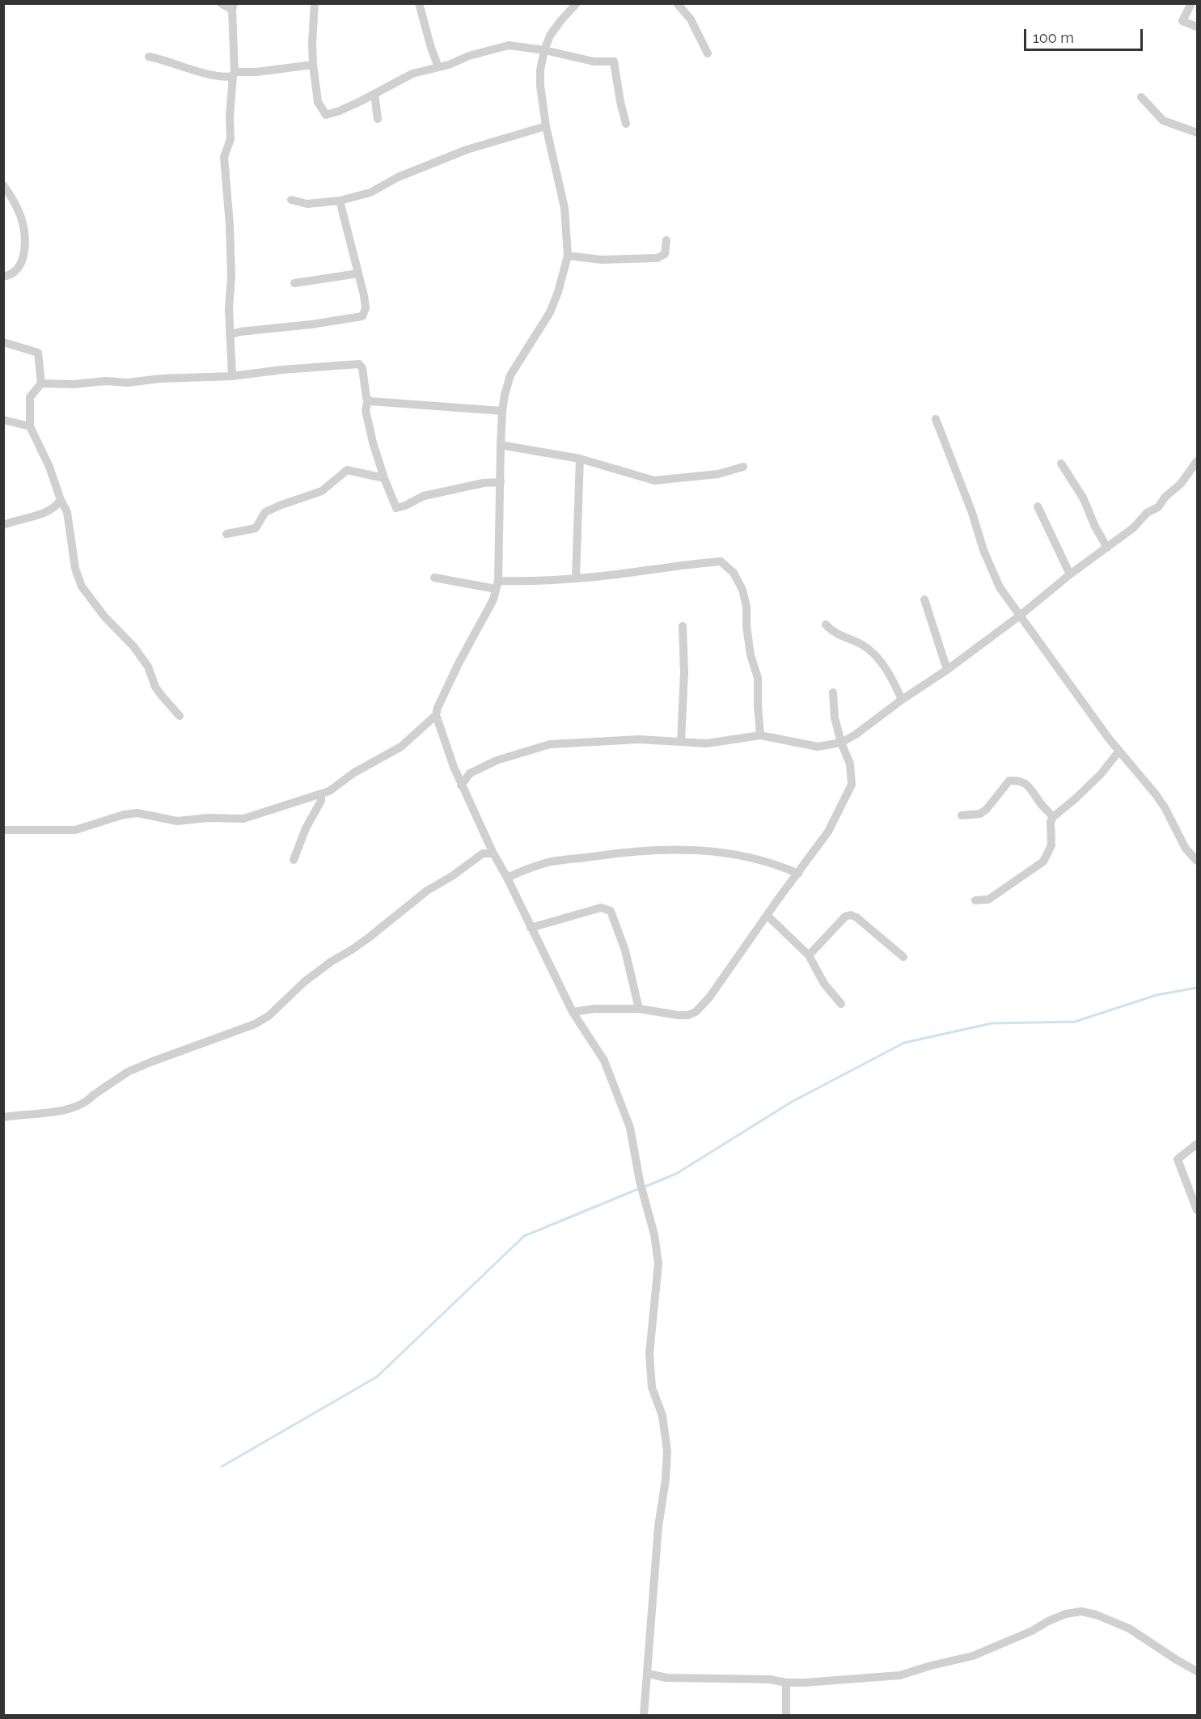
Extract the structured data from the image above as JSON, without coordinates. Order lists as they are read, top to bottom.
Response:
{
  "scale_bar": "100 m"
}
